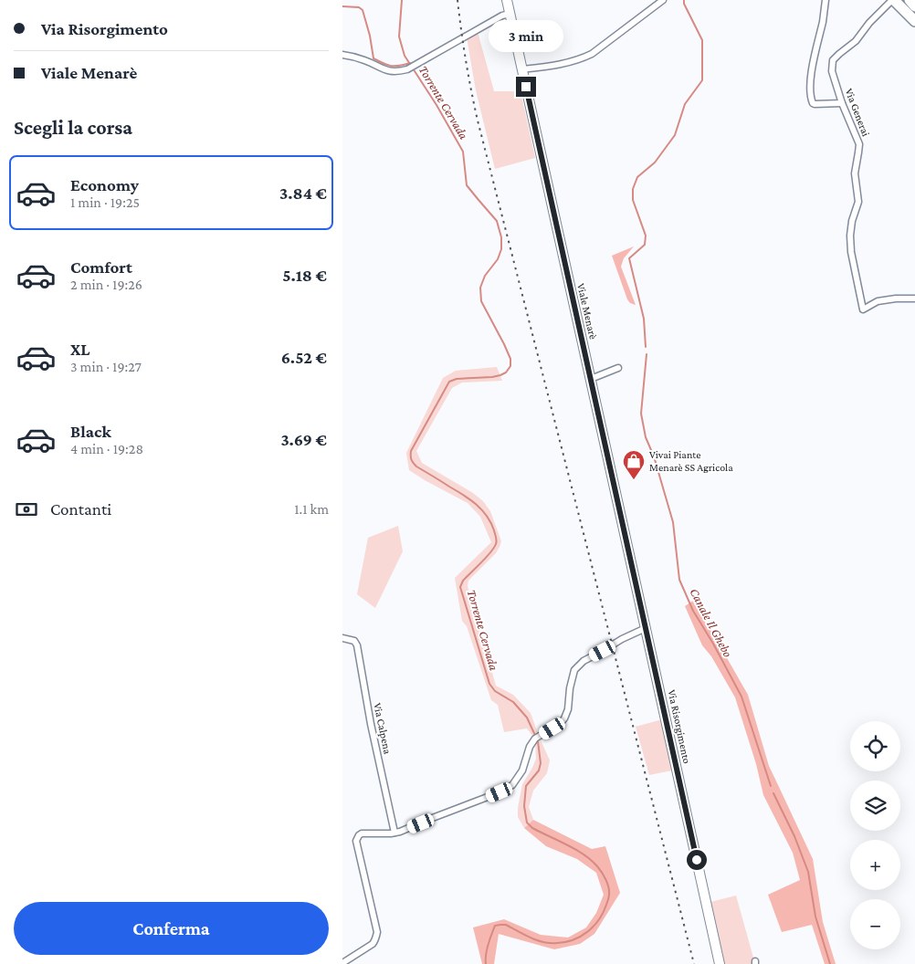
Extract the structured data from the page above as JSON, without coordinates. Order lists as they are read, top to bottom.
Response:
{
  "streets": {
    "main road": ["Viale Menarè", "Via Risorgimento"],
    "street": ["Via Generai", "Via Calpena"]
  },
  "crossings": [
    ["Viale Menarè", "Via Risorgimento"]
  ],
  "water": ["Torrente Cervada", "Canale Il Ghebo"],
  "places": {
    "shop": ["Vivai Piante Menarè SS Agricola"]
  },
  "page": {
    "banner": ["Via Risorgimento", "Viale Menarè"],
    "bubble": "3 min",
    "heading": "Scegli la corsa",
    "list": [
      {
        "name": "Economy",
        "note": "1 min · 19:25",
        "value": "3.84 €"
      },
      {
        "name": "Comfort",
        "note": "2 min · 19:26",
        "value": "5.18 €"
      },
      {
        "name": "XL",
        "note": "3 min · 19:27",
        "value": "6.52 €"
      },
      {
        "name": "Black",
        "note": "4 min · 19:28",
        "value": "3.69 €"
      }
    ],
    "pay": ["Contanti", "1.1 km"],
    "map_buttons": ["+", "−"],
    "buttons": "Conferma"
  }
}
